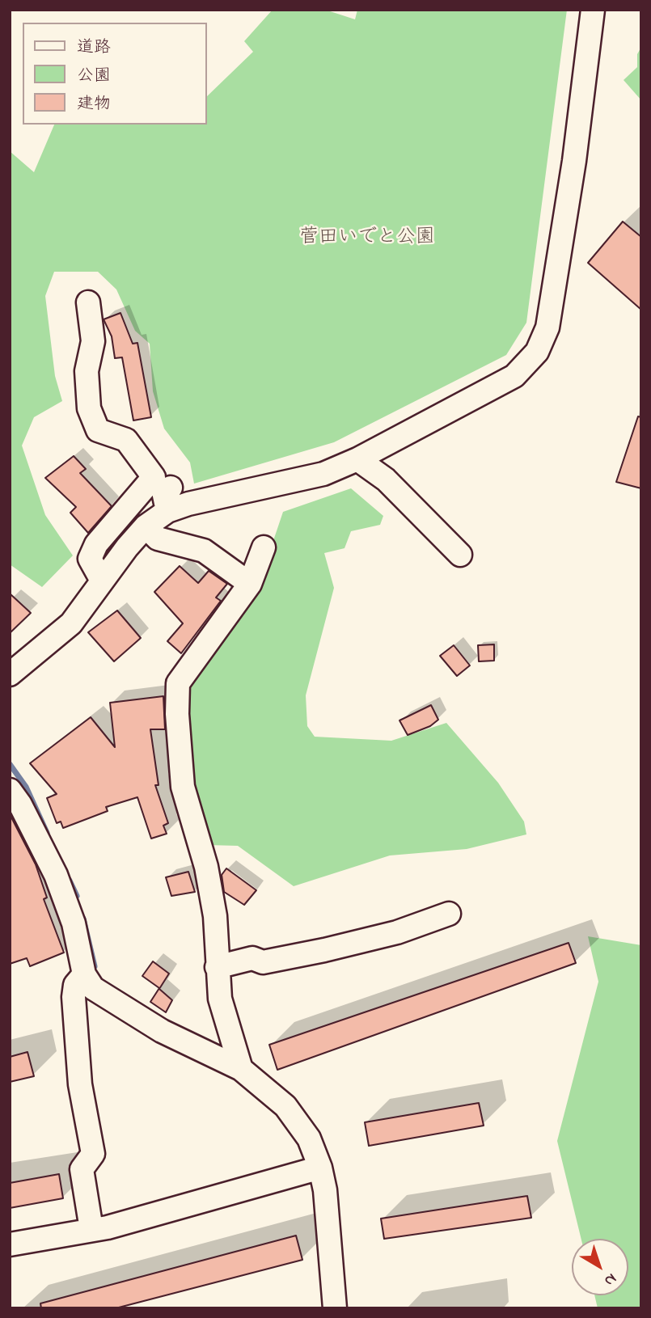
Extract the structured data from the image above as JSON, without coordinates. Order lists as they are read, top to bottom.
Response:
{
  "parks": ["菅田いでと公園"],
  "legend": ["道路", "公園", "建物"],
  "north": "bottom right"
}
